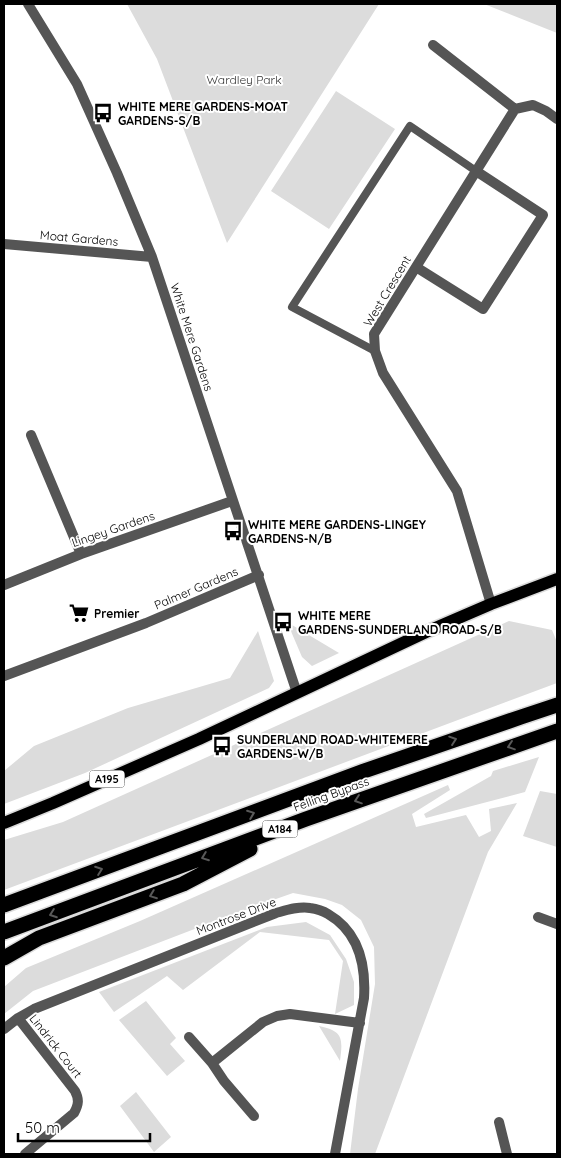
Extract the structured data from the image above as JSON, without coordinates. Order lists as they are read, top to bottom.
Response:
{
  "streets": {
    "highway": ["Felling Bypass", "A184"],
    "main road": ["A195"],
    "street": [
      "Moat Gardens",
      "West Crescent",
      "White Mere Gardens",
      "Lingey Gardens",
      "Palmer Gardens",
      "Montrose Drive",
      "Lindrick Court"
    ]
  },
  "crossings": [
    ["Moat Gardens", "White Mere Gardens"],
    ["West Crescent", "A195"],
    ["White Mere Gardens", "Lingey Gardens"],
    ["White Mere Gardens", "Palmer Gardens"],
    ["White Mere Gardens", "A195"],
    ["Montrose Drive", "Lindrick Court"]
  ],
  "parks": ["Wardley Park"],
  "places": {
    "bus stop": [
      "WHITE MERE GARDENS-MOAT GARDENS-S/B",
      "WHITE MERE GARDENS-LINGEY GARDENS-N/B",
      "WHITE MERE GARDENS-SUNDERLAND ROAD-S/B",
      "SUNDERLAND ROAD-WHITEMERE GARDENS-W/B"
    ],
    "supermarket": ["Premier"]
  },
  "scale_bar": "50 m"
}
